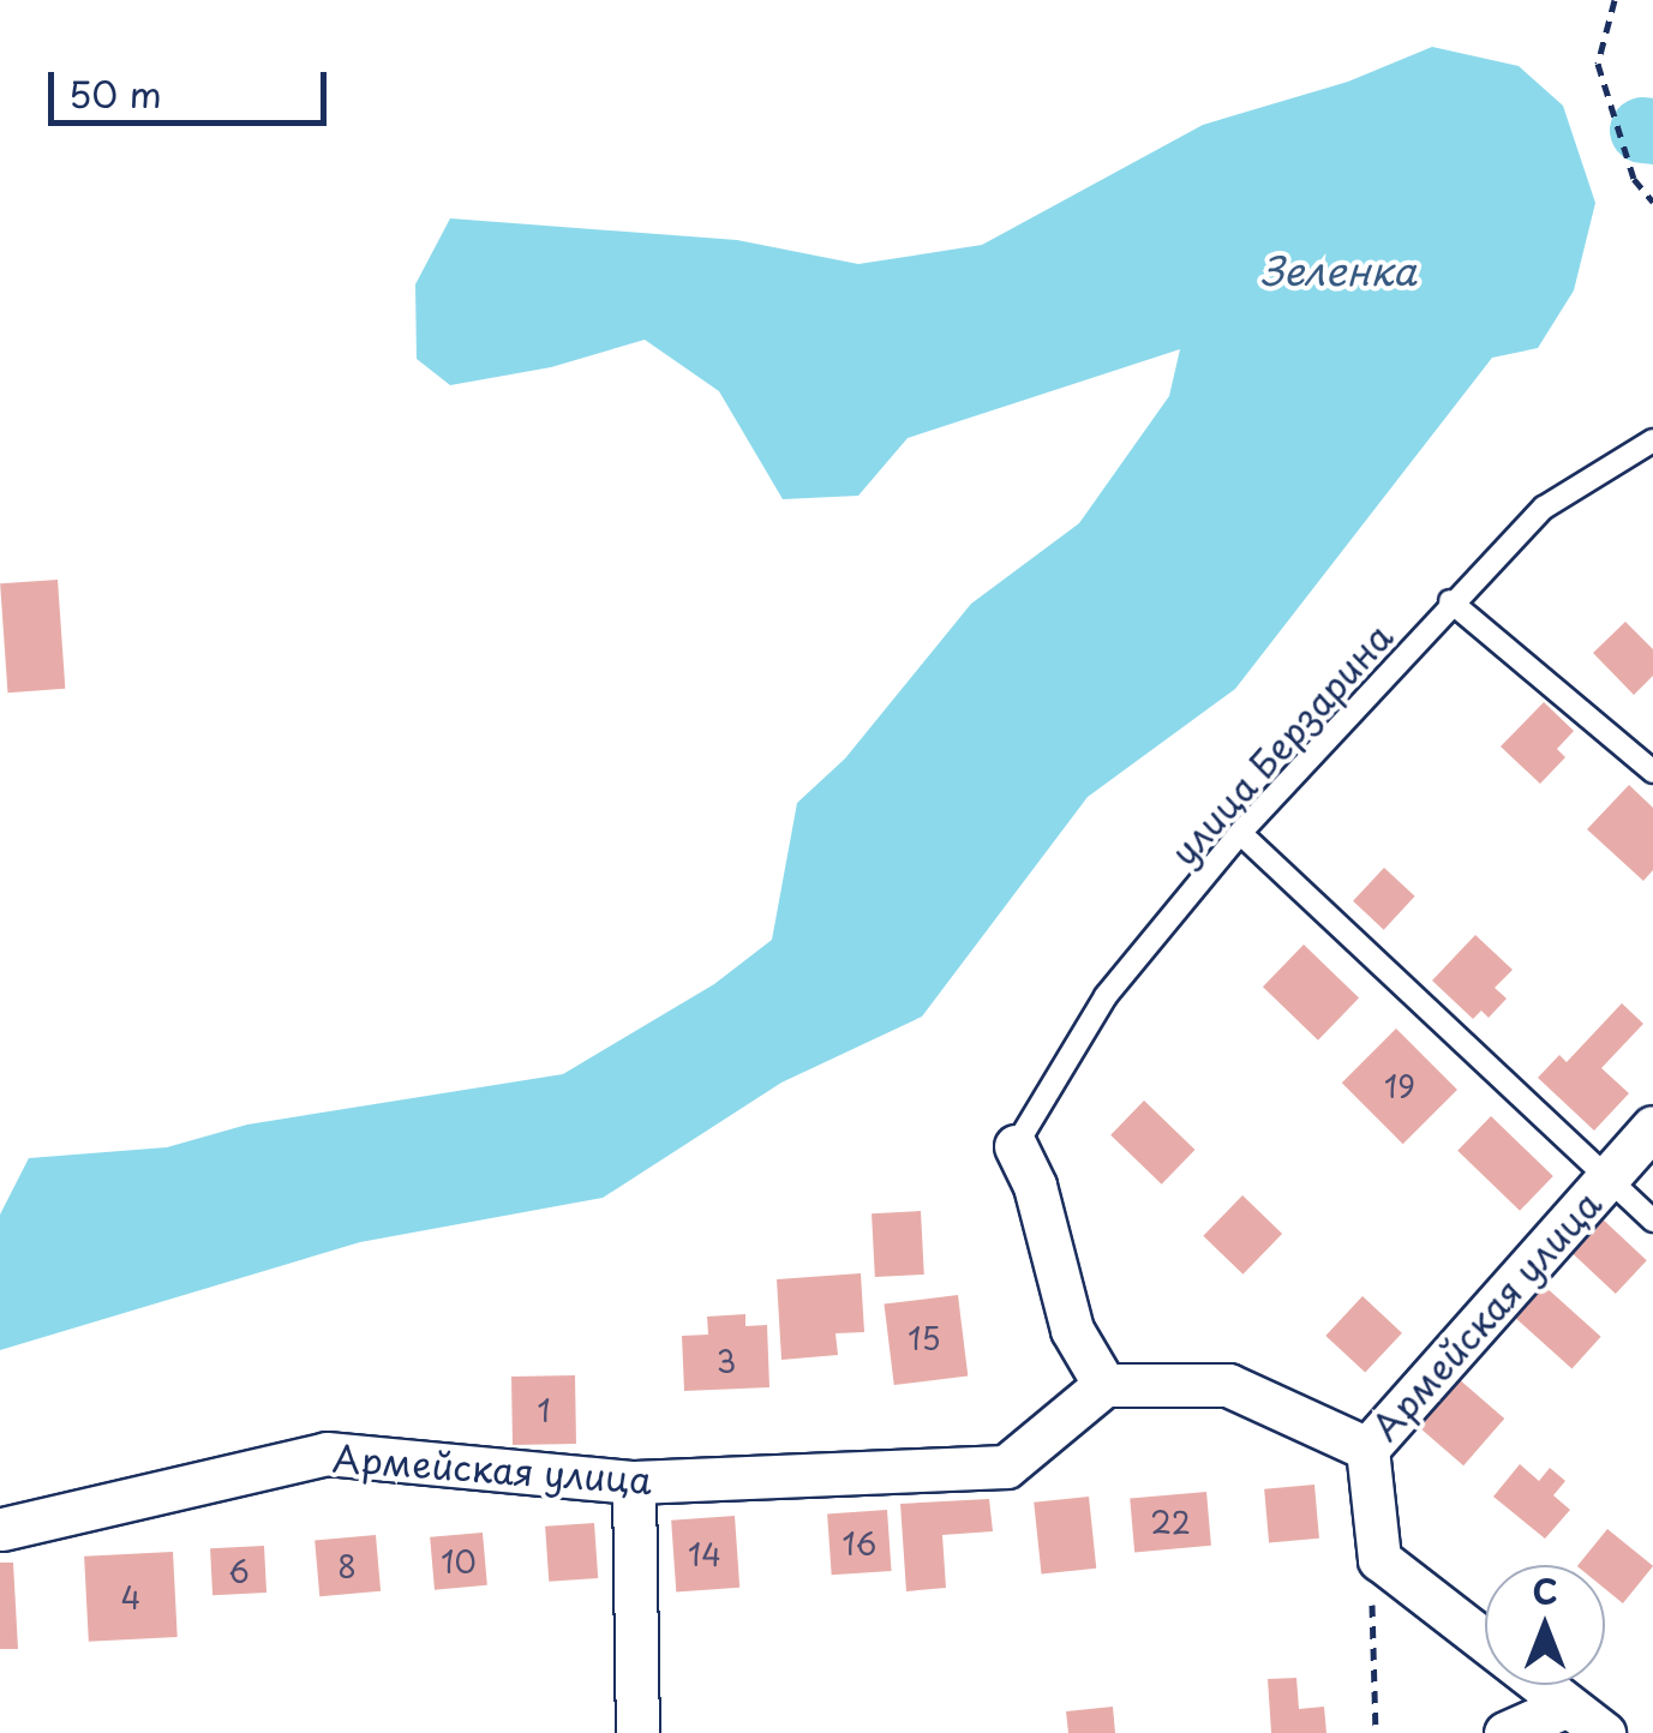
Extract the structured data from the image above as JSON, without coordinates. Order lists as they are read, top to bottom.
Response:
{
  "streets": {
    "street": ["Армейская улица"],
    "lane": ["улица Берзарина"]
  },
  "water": ["Зеленка"],
  "house_numbers": [
    "19",
    "15",
    "3",
    "1",
    "22",
    "16",
    "14",
    "10",
    "8",
    "6",
    "4"
  ],
  "scale_bar": "50 m",
  "north": "top"
}
